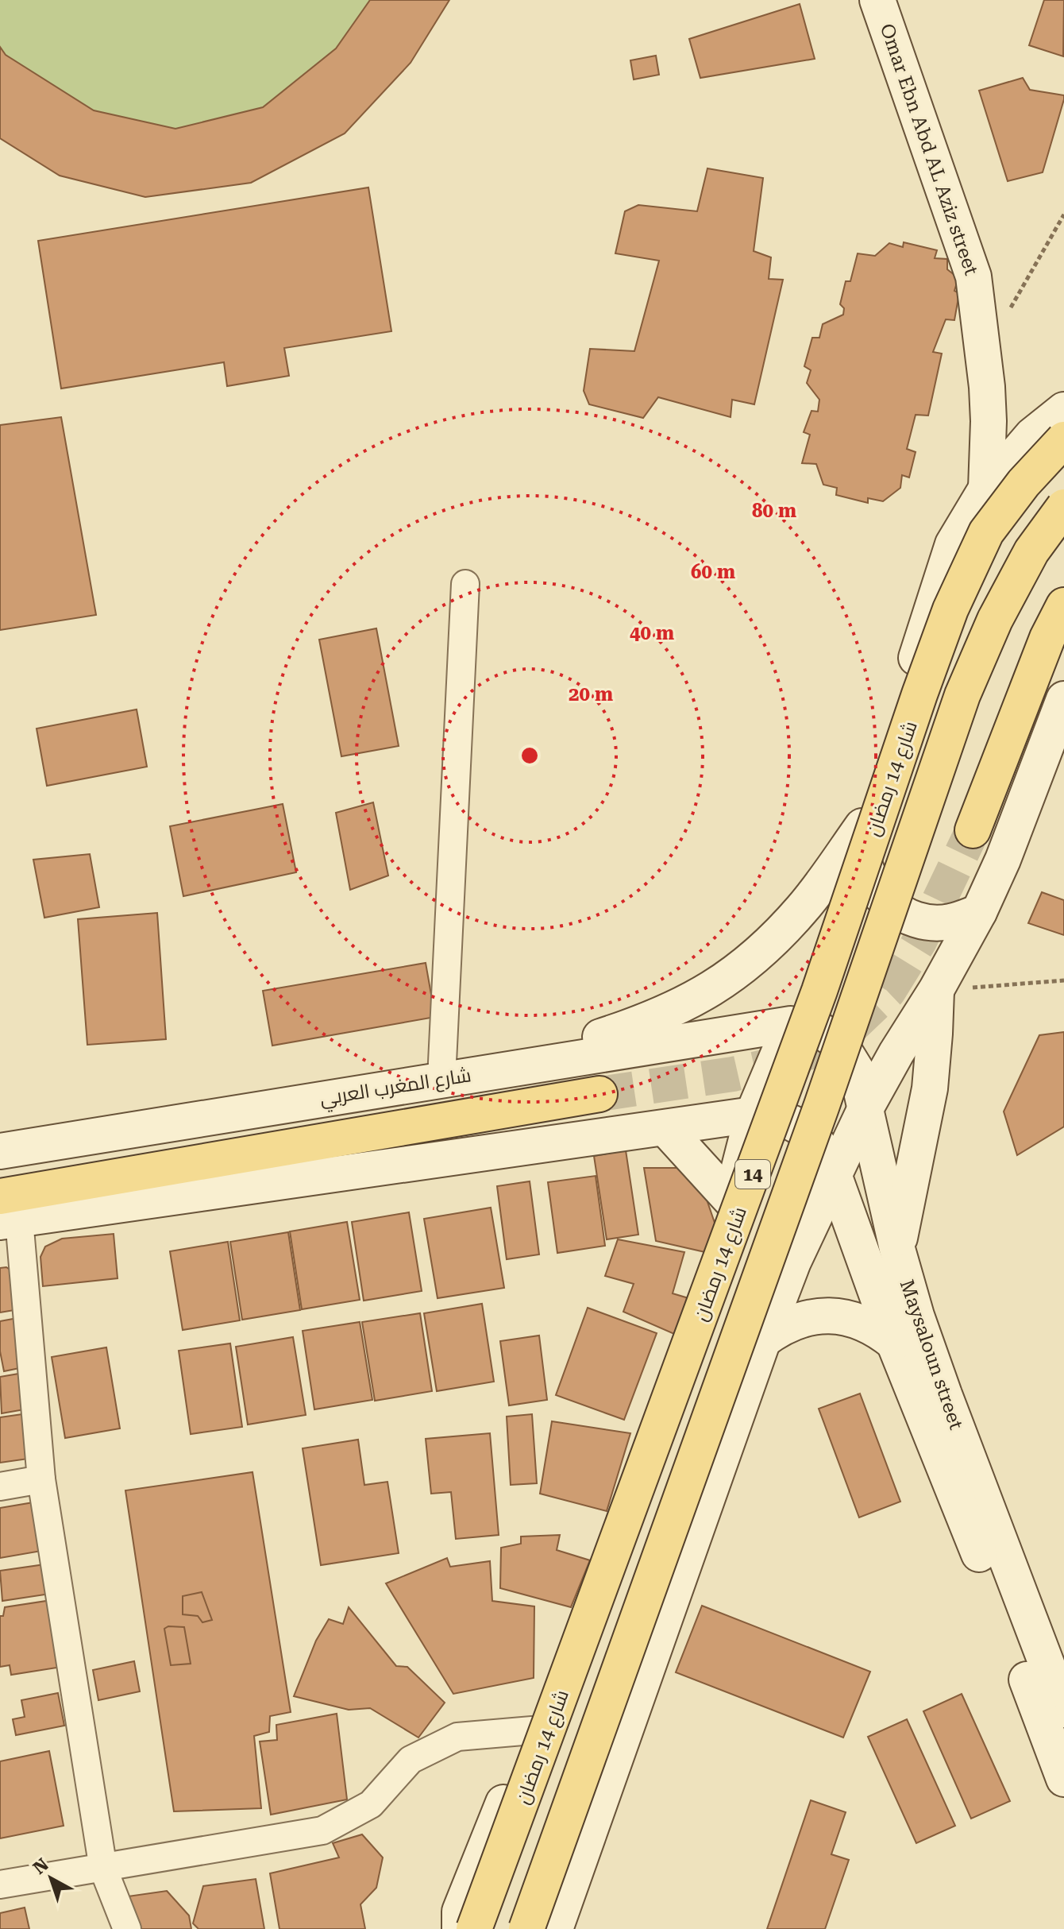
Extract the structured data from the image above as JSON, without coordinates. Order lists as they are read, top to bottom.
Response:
{
  "streets": {
    "main road": [
      "Omar Ebn Abd AL Aziz street",
      "شارع 14 رمضان",
      "شارع المغرب العربي",
      "14",
      "Maysaloun street"
    ]
  },
  "crossings": [
    ["شارع المغرب العربي", "Maysaloun street"]
  ],
  "north": "top left",
  "rings": [
    "80 m",
    "60 m",
    "40 m",
    "20 m"
  ]
}
